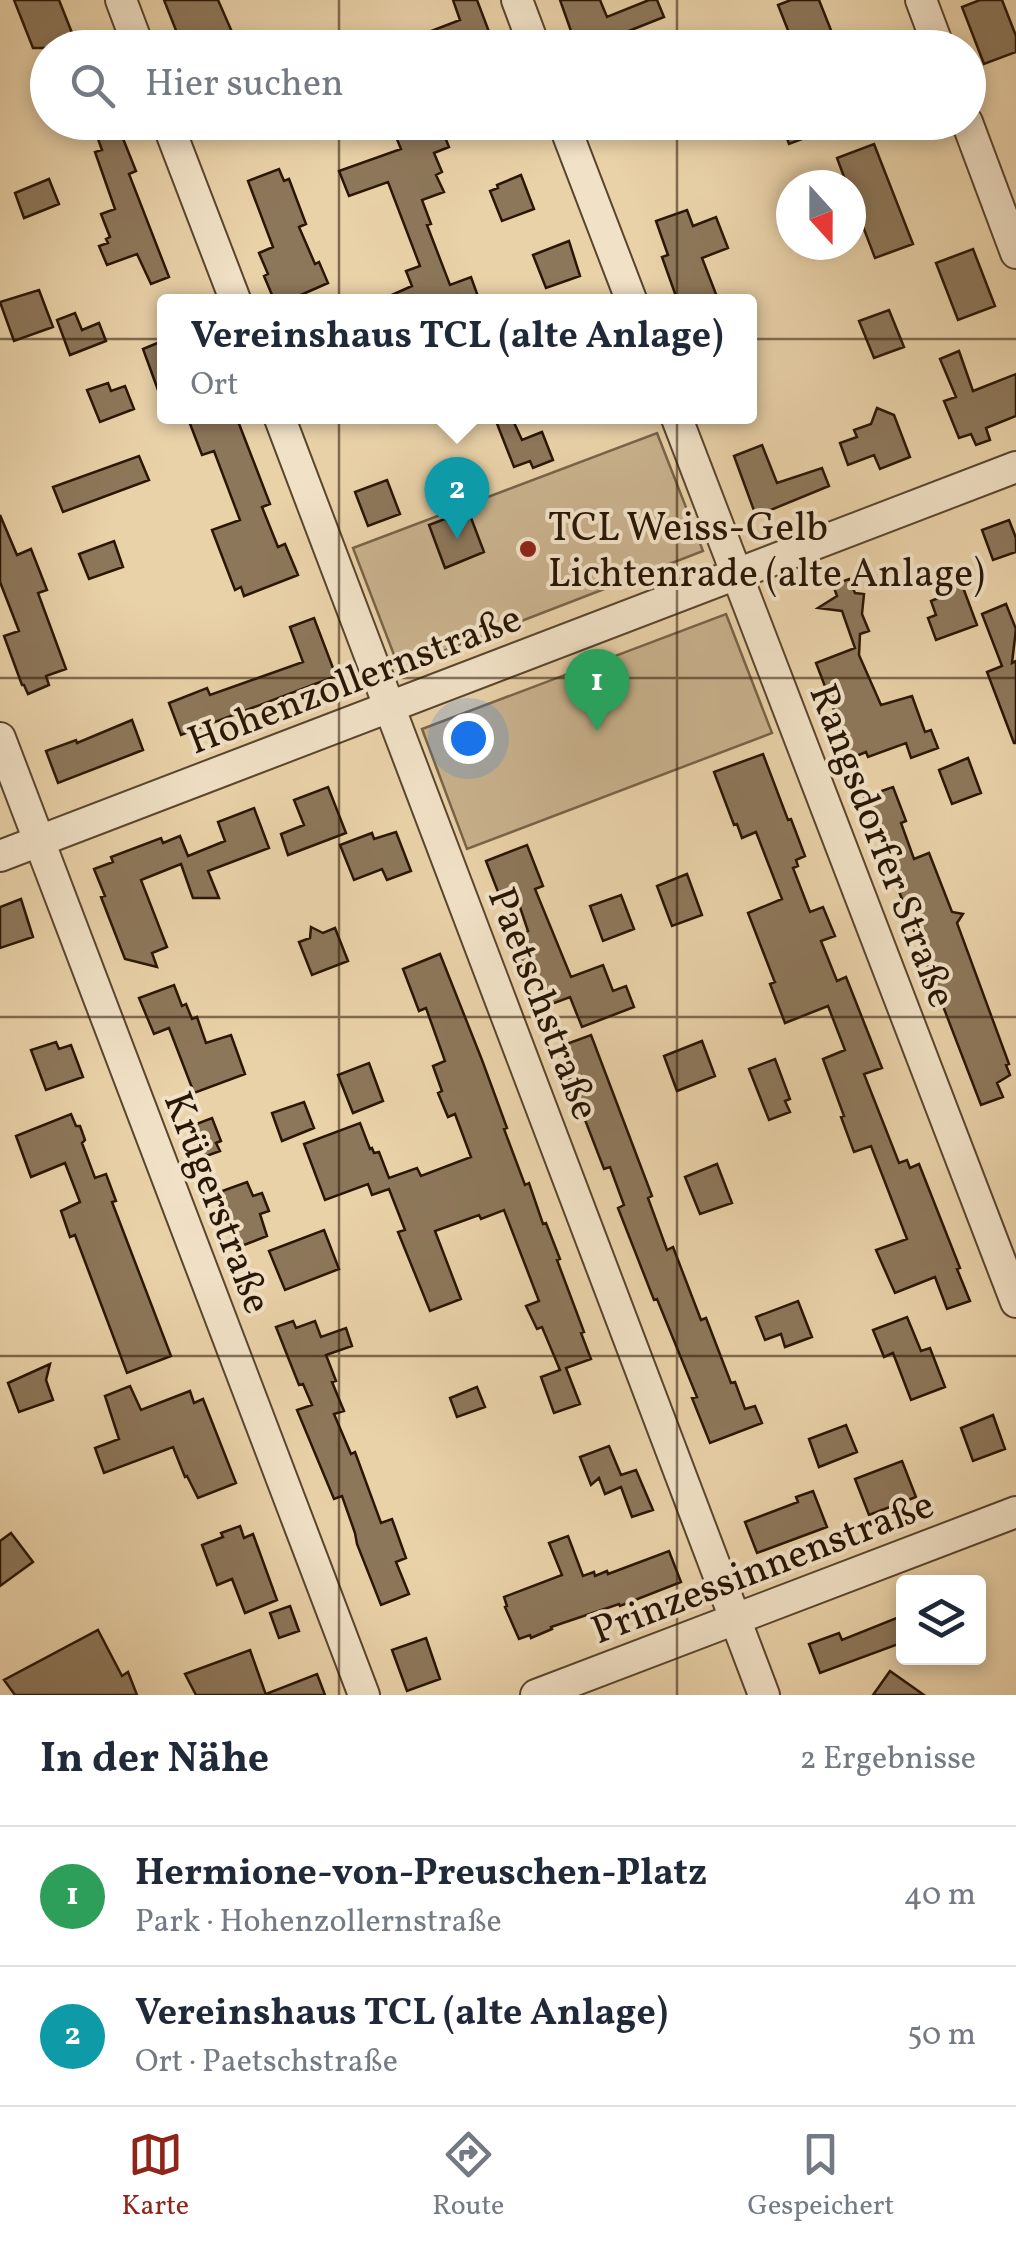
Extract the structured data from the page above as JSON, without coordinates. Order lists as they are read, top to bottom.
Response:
{
  "streets": {
    "street": [
      "Hohenzollernstraße",
      "Rangsdorfer Straße",
      "Paetschstraße",
      "Krügerstraße",
      "Prinzessinnenstraße"
    ]
  },
  "crossings": [
    ["Hohenzollernstraße", "Rangsdorfer Straße"],
    ["Hohenzollernstraße", "Paetschstraße"],
    ["Hohenzollernstraße", "Krügerstraße"],
    ["Paetschstraße", "Prinzessinnenstraße"]
  ],
  "places": ["TCL Weiss-Gelb Lichtenrade (alte Anlage)"],
  "north": "bottom",
  "page": {
    "search": "Hier suchen",
    "popup": ["Vereinshaus TCL (alte Anlage)", "Ort"],
    "pins": ["2", "1"],
    "heading": ["In der Nähe", "2 Ergebnisse"],
    "list": [
      {
        "mark": "1",
        "name": "Hermione-von-Preuschen-Platz",
        "note": "Park · Hohenzollernstraße",
        "value": "40 m"
      },
      {
        "mark": "2",
        "name": "Vereinshaus TCL (alte Anlage)",
        "note": "Ort · Paetschstraße",
        "value": "50 m"
      }
    ],
    "nav": ["Karte", "Route", "Gespeichert"]
  }
}
